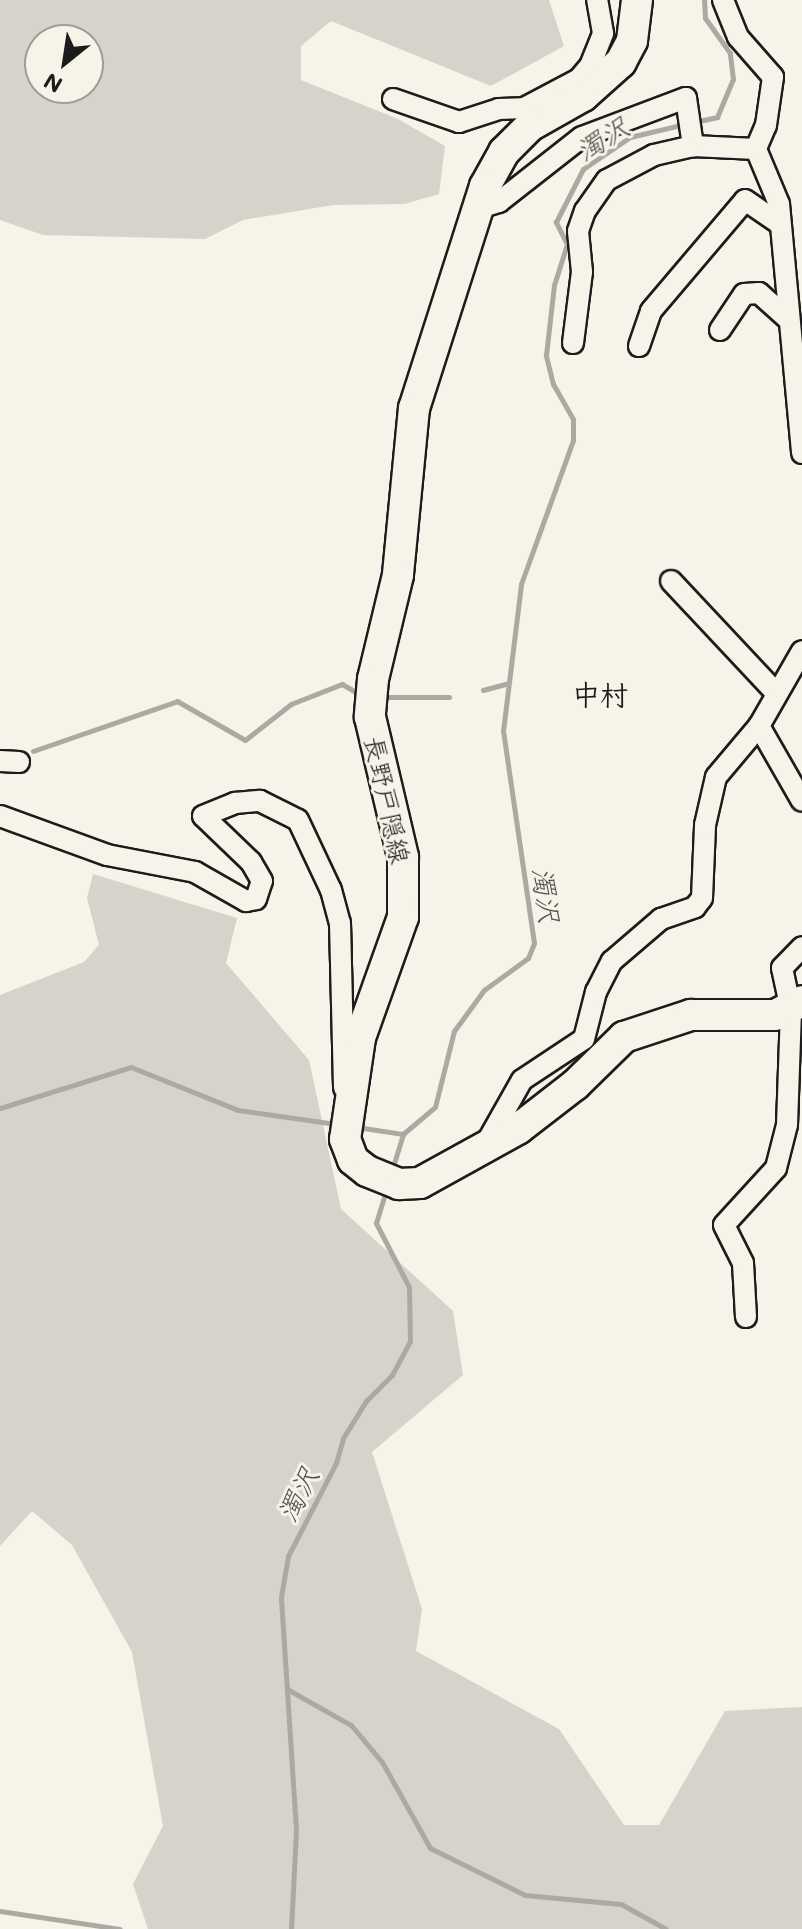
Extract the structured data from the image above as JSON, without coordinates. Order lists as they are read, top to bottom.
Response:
{
  "streets": {
    "main road": ["長野戸隠線"]
  },
  "districts": ["中村"],
  "water": ["濁沢"],
  "north": "bottom left"
}
